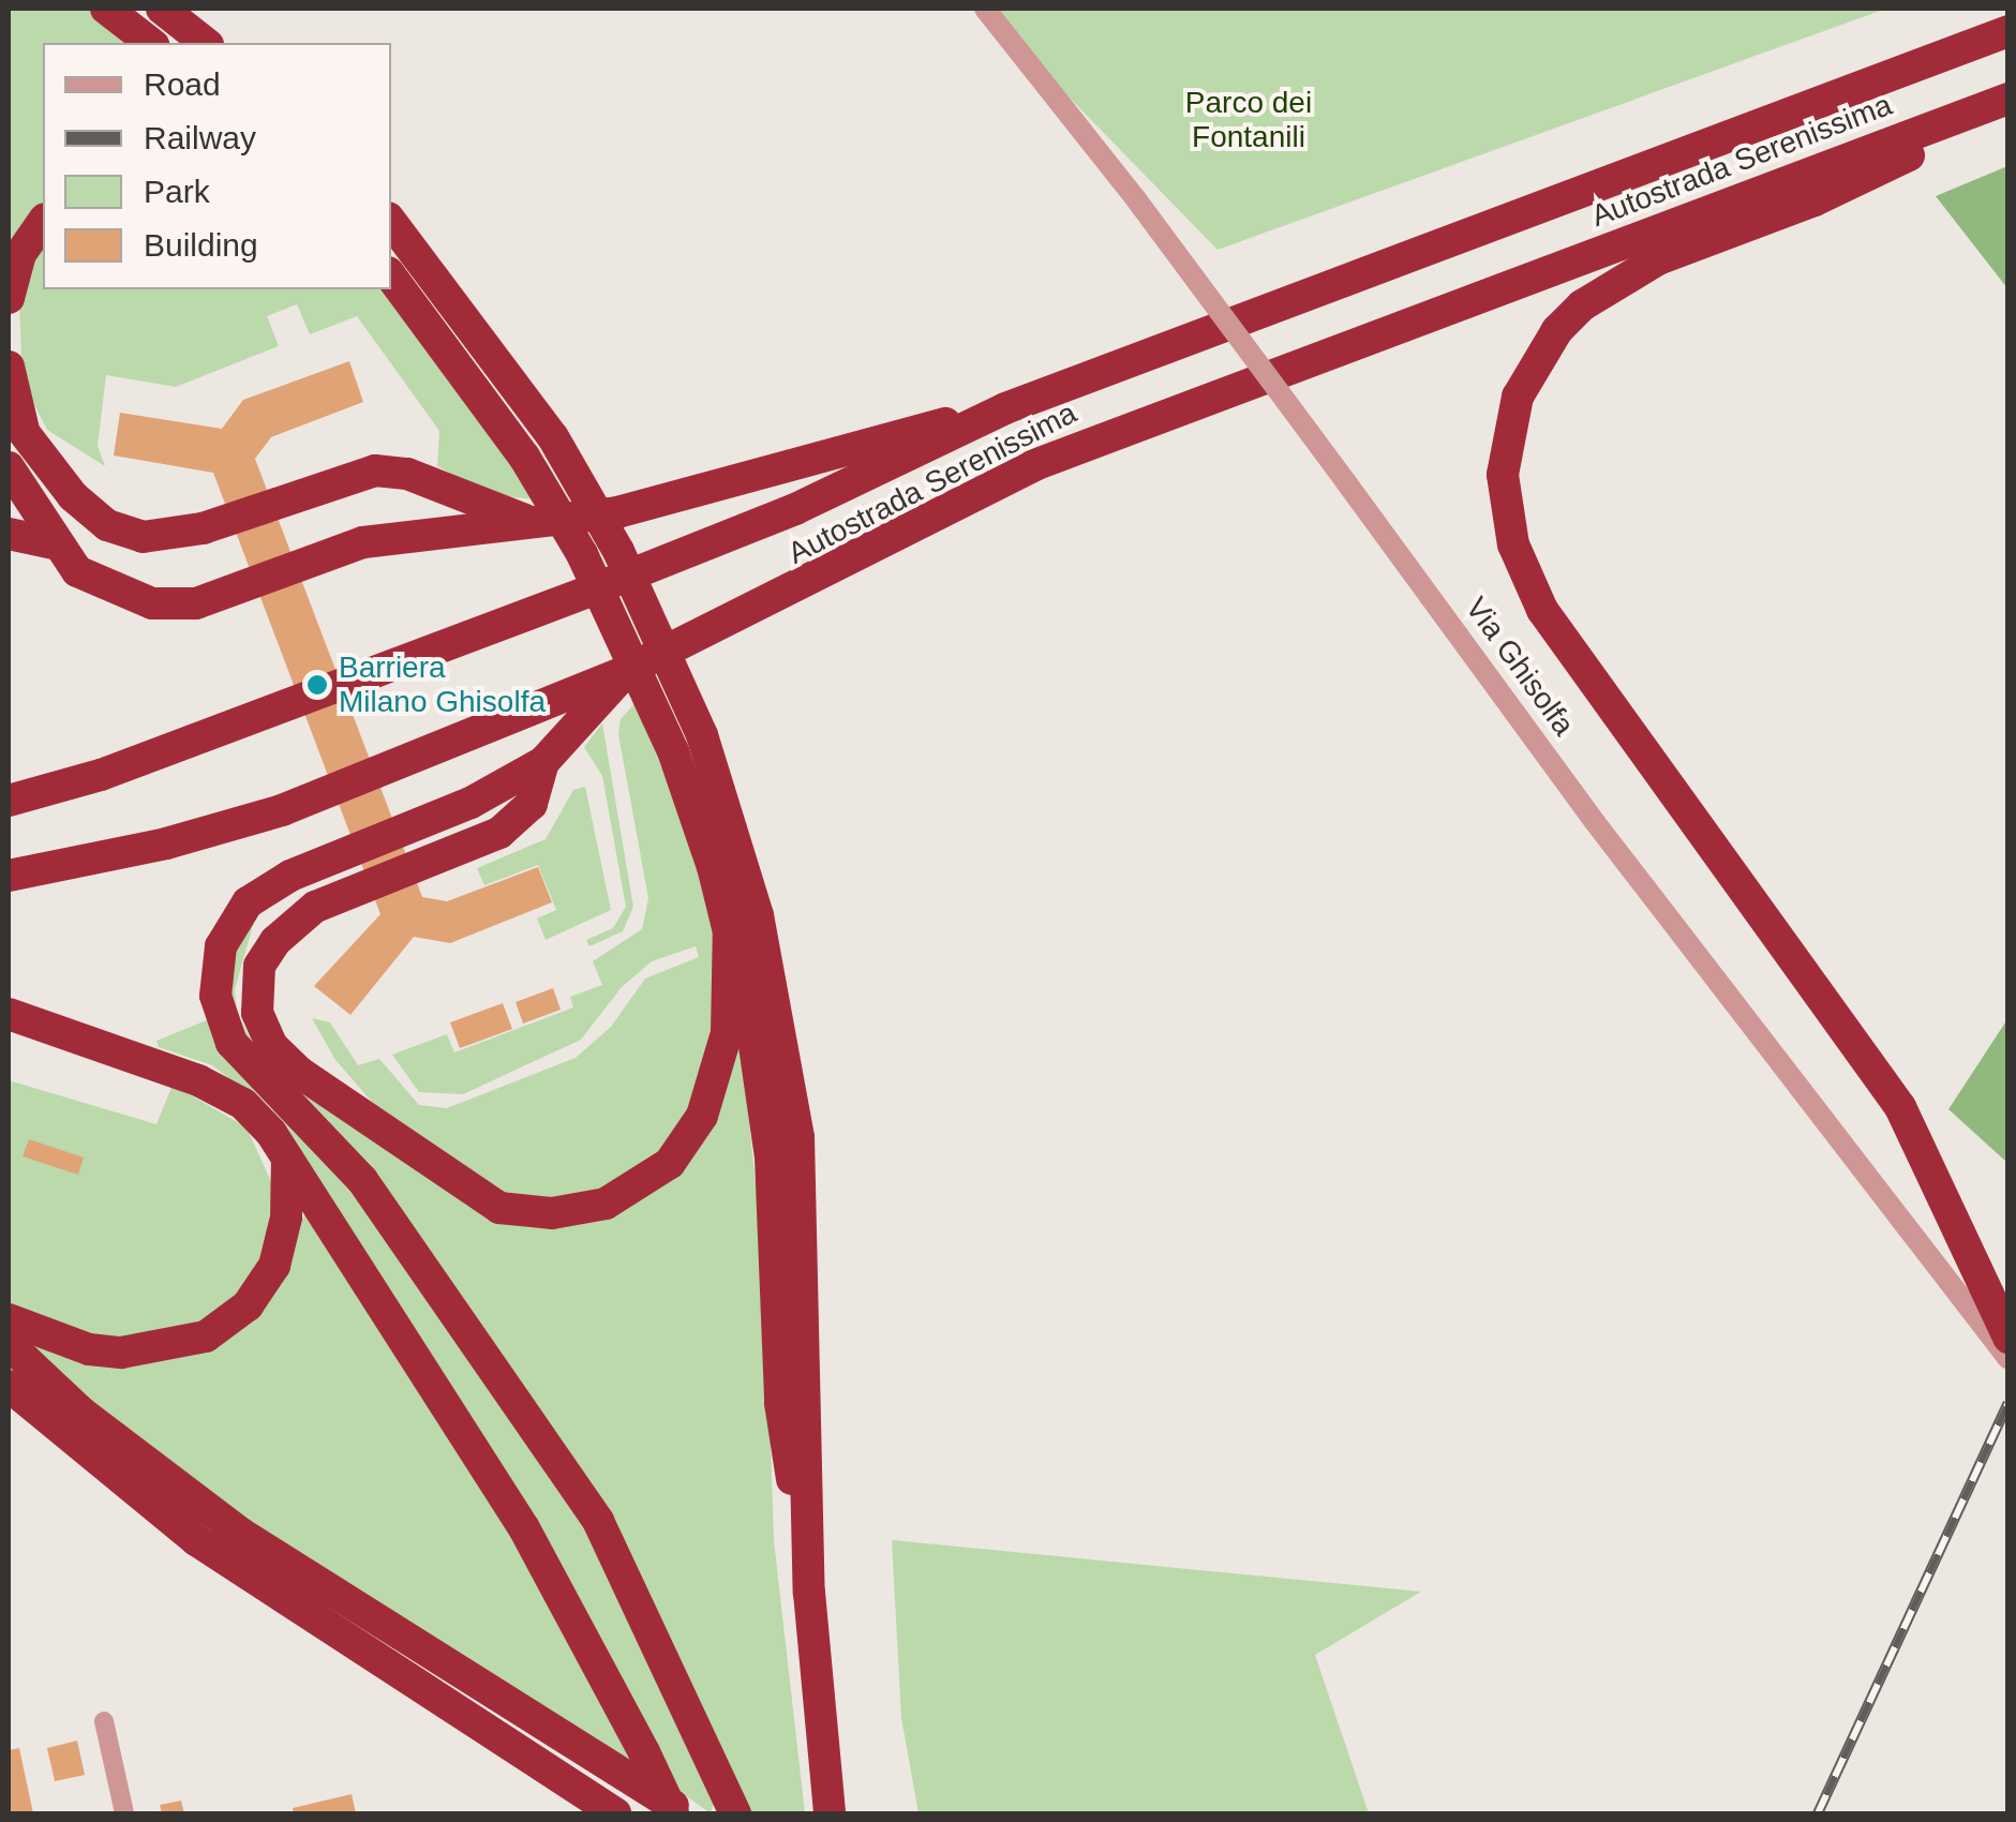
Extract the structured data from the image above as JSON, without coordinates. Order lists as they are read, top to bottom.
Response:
{
  "streets": {
    "highway": ["Autostrada Serenissima"],
    "street": ["Via Ghisolfa"]
  },
  "parks": ["Parco dei Fontanili"],
  "places": ["Barriera Milano Ghisolfa"],
  "legend": [
    "Road",
    "Railway",
    "Park",
    "Building"
  ]
}
